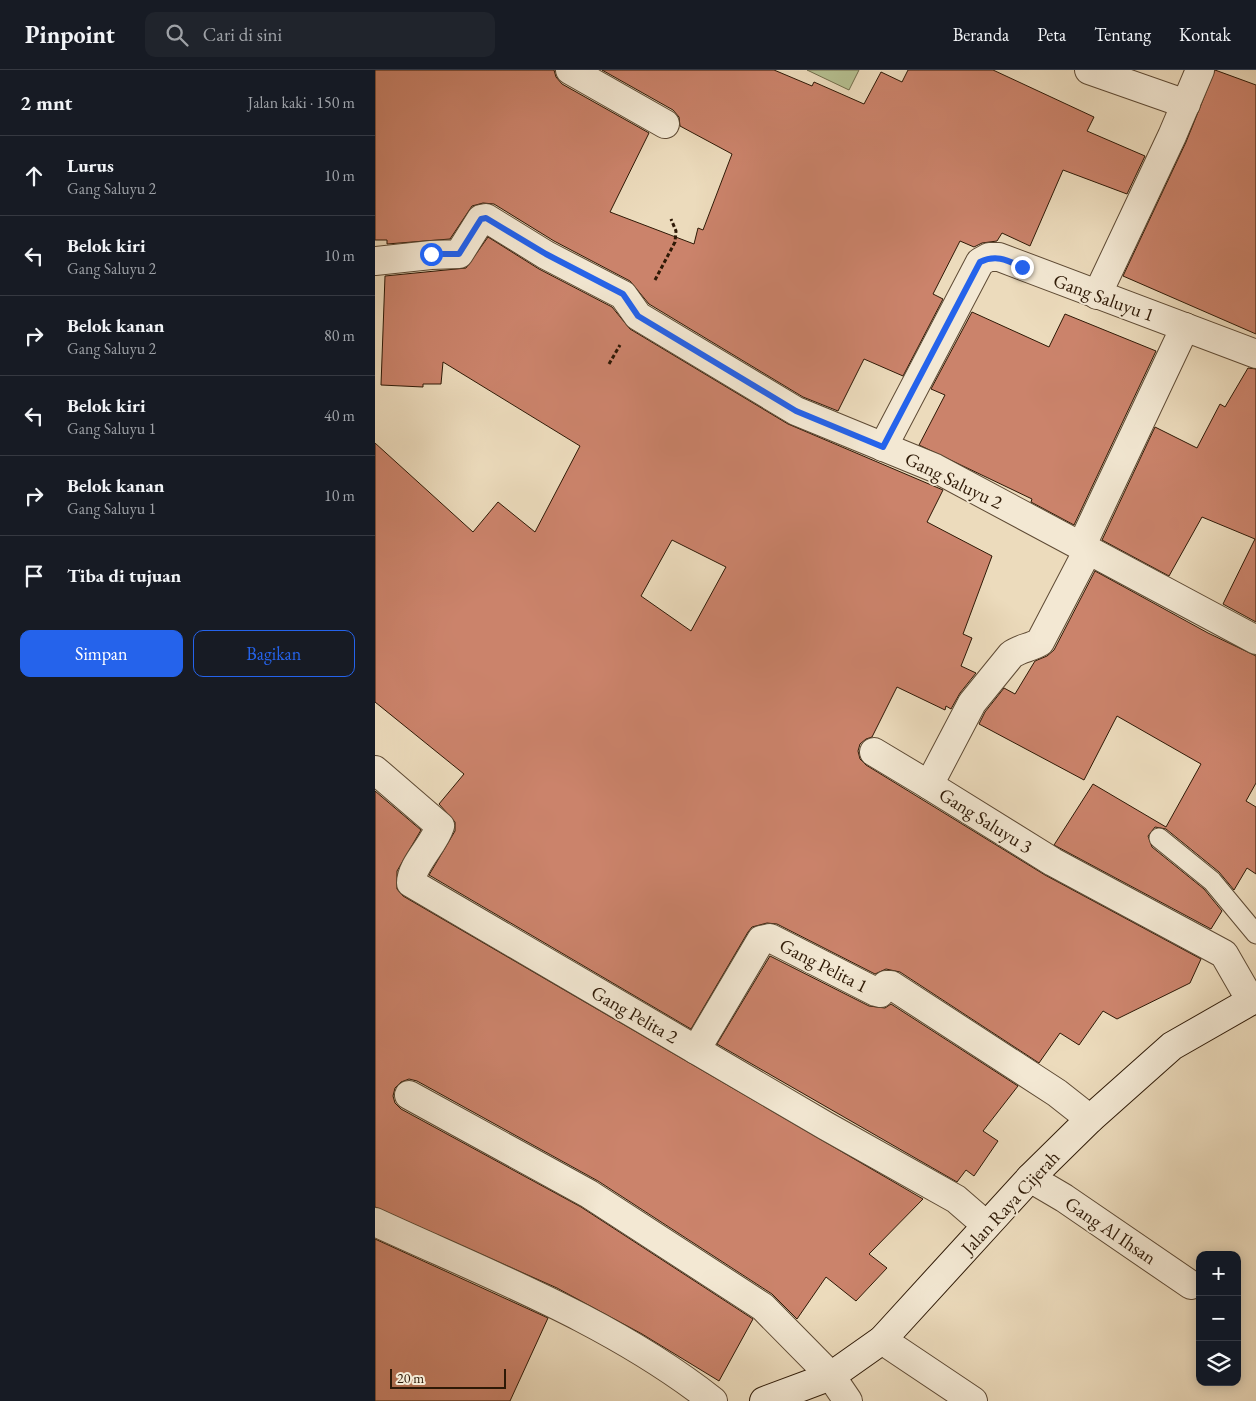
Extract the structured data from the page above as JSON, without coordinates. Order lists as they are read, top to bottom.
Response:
{
  "streets": {
    "street": [
      "Gang Saluyu 1",
      "Gang Saluyu 2",
      "Gang Saluyu 3",
      "Gang Pelita 1",
      "Gang Pelita 2",
      "Jalan Raya Cijerah",
      "Gang Al Ihsan"
    ]
  },
  "crossings": [
    ["Gang Saluyu 1", "Gang Saluyu 2"],
    ["Gang Saluyu 1", "Gang Saluyu 3"],
    ["Gang Saluyu 2", "Gang Saluyu 3"],
    ["Gang Saluyu 3", "Jalan Raya Cijerah"],
    ["Gang Pelita 1", "Gang Pelita 2"],
    ["Gang Pelita 1", "Jalan Raya Cijerah"],
    ["Gang Pelita 2", "Jalan Raya Cijerah"],
    ["Jalan Raya Cijerah", "Gang Al Ihsan"]
  ],
  "scale_bar": "20 m",
  "page": {
    "header": "Pinpoint",
    "search": "Cari di sini",
    "nav": [
      "Beranda",
      "Peta",
      "Tentang",
      "Kontak"
    ],
    "heading": ["2 mnt", "Jalan kaki · 150 m"],
    "list": [
      ["Lurus", "Gang Saluyu 2", "10 m"],
      ["Belok kiri", "Gang Saluyu 2", "10 m"],
      ["Belok kanan", "Gang Saluyu 2", "80 m"],
      ["Belok kiri", "Gang Saluyu 1", "40 m"],
      ["Belok kanan", "Gang Saluyu 1", "10 m"],
      "Tiba di tujuan"
    ],
    "buttons": ["Simpan", "Bagikan"],
    "map_buttons": ["+", "−"],
    "scale": "20 m"
  }
}
